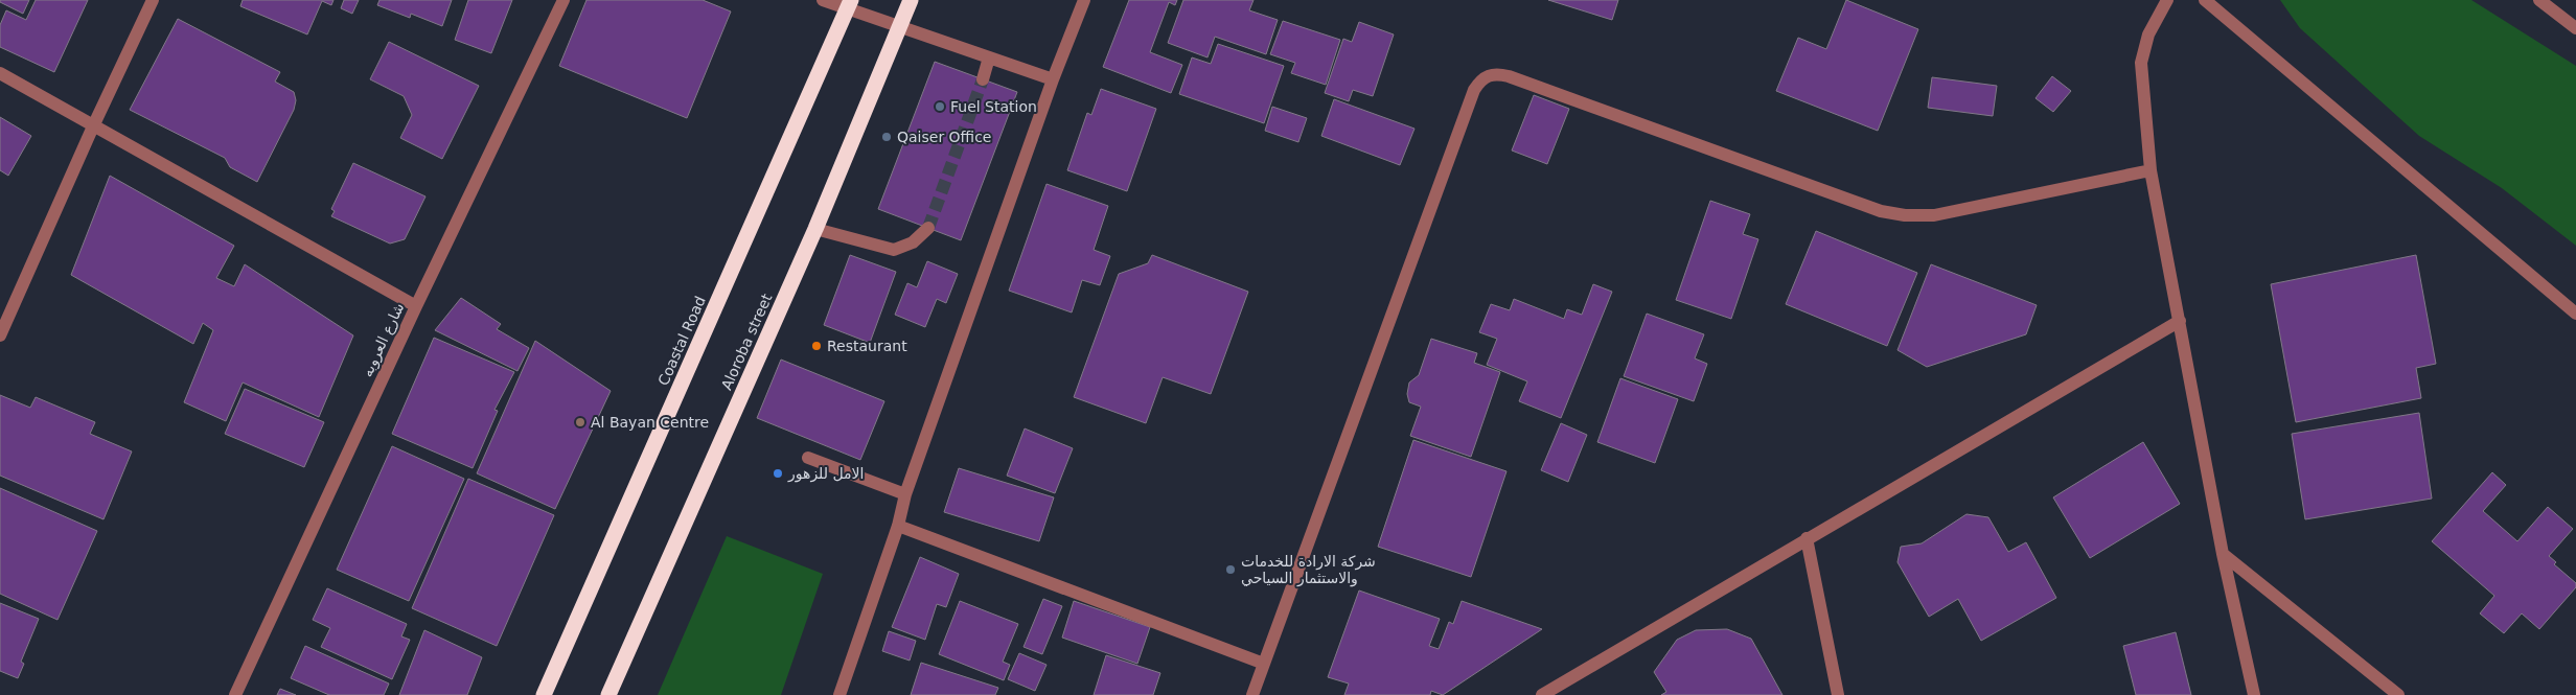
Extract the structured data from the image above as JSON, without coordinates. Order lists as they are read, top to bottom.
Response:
{
  "streets": {
    "highway": ["Coastal Road", "Aloroba street"],
    "street": ["شارع العروبه"]
  },
  "places": [
    "Fuel Station",
    "Qaiser Office",
    "Restaurant",
    "Al Bayan Centre",
    "الامل للزهور",
    "شركة الارادة للخدمات والاستثمار السياحي"
  ]
}
